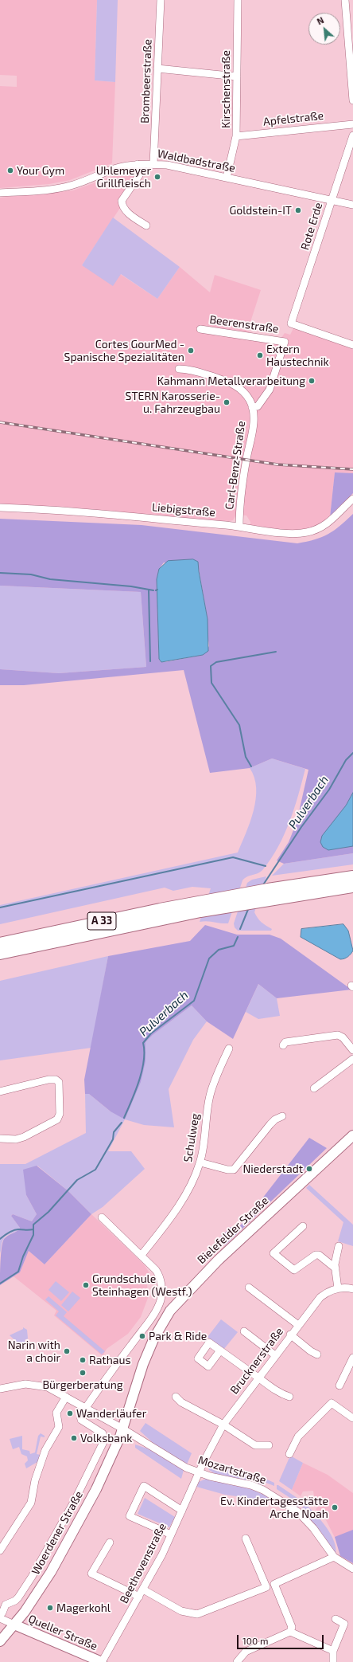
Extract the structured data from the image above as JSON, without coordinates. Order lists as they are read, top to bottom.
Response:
{
  "streets": {
    "highway": ["A 33"],
    "main road": ["Bielefelder Straße", "Woerdener Straße", "Queller Straße"],
    "street": [
      "Brombeerstraße",
      "Kirschenstraße",
      "Apfelstraße",
      "Waldbadstraße",
      "Rote Erde",
      "Beerenstraße",
      "Carl-Benz-Straße",
      "Liebigstraße",
      "Schulweg",
      "Brucknerstraße",
      "Mozartstraße",
      "Beethovenstraße"
    ]
  },
  "crossings": [
    ["Brombeerstraße", "Waldbadstraße"],
    ["Kirschenstraße", "Apfelstraße"],
    ["Kirschenstraße", "Waldbadstraße"],
    ["Waldbadstraße", "Rote Erde"],
    ["Beerenstraße", "Carl-Benz-Straße"],
    ["Carl-Benz-Straße", "Liebigstraße"],
    ["Bielefelder Straße", "Mozartstraße"],
    ["Bielefelder Straße", "Woerdener Straße"],
    ["Brucknerstraße", "Mozartstraße"],
    ["Brucknerstraße", "Beethovenstraße"],
    ["Mozartstraße", "Woerdener Straße"],
    ["Mozartstraße", "Beethovenstraße"],
    ["Woerdener Straße", "Queller Straße"],
    ["Beethovenstraße", "Queller Straße"]
  ],
  "water": ["Pulverbach"],
  "places": [
    "Your Gym",
    "Uhlemeyer Grillfleisch",
    "Goldstein-IT",
    "Cortes GourMed - Spanische Spezialitäten",
    "Extern Haustechnik",
    "Kahmann Metallverarbeitung",
    "STERN Karosserie- u. Fahrzeugbau",
    "Niederstadt",
    "Grundschule Steinhagen (Westf.)",
    "Park & Ride",
    "Narin with a choir",
    "Rathaus",
    "Bürgerberatung",
    "Wanderläufer",
    "Volksbank",
    "Ev. Kindertagesstätte Arche Noah",
    "Magerkohl"
  ],
  "scale_bar": "100 m",
  "north": "top left"
}
